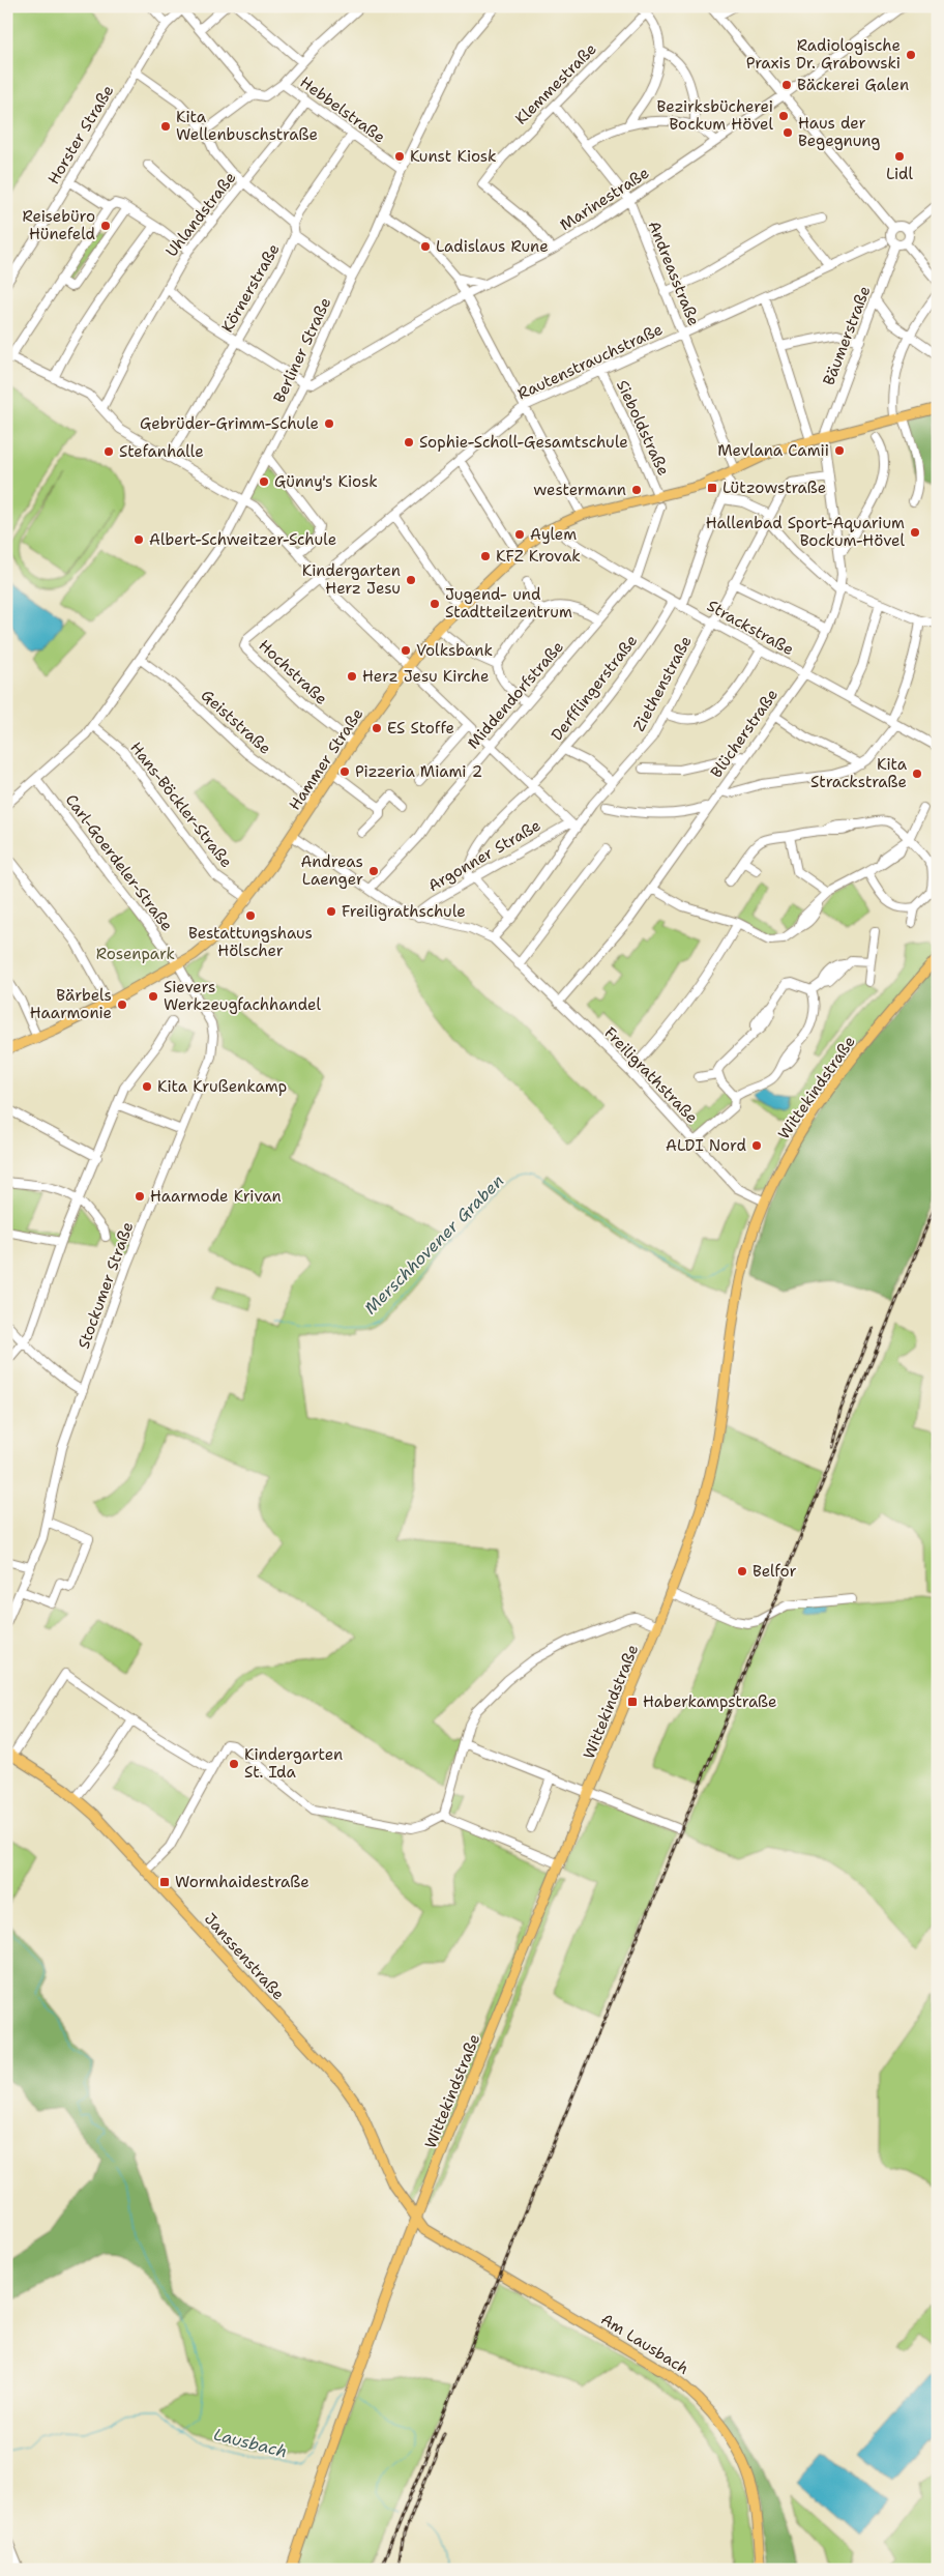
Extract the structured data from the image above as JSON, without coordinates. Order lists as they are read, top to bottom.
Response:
{
  "streets": {
    "main road": [
      "Hammer Straße",
      "Wittekindstraße",
      "Janssenstraße",
      "Am Lausbach"
    ],
    "street": [
      "Klemmestraße",
      "Hebbelstraße",
      "Horster Straße",
      "Marinestraße",
      "Uhlandstraße",
      "Andreasstraße",
      "Körnerstraße",
      "Bäumerstraße",
      "Berliner Straße",
      "Rautenstrauchstraße",
      "Sieboldstraße",
      "Strackstraße",
      "Hochstraße",
      "Ziethenstraße",
      "Derfflingerstraße",
      "Middendorfstraße",
      "Geiststraße",
      "Blücherstraße",
      "Hans-Böckler-Straße",
      "Argonner Straße",
      "Carl-Goerdeler-Straße",
      "Freiligrathstraße",
      "Stockumer Straße"
    ]
  },
  "crossings": [
    ["Klemmestraße", "Marinestraße"],
    ["Klemmestraße", "Andreasstraße"],
    ["Hebbelstraße", "Uhlandstraße"],
    ["Hebbelstraße", "Berliner Straße"],
    ["Marinestraße", "Andreasstraße"],
    ["Marinestraße", "Berliner Straße"],
    ["Andreasstraße", "Rautenstrauchstraße"],
    ["Andreasstraße", "Hammer Straße"],
    ["Bäumerstraße", "Blücherstraße"],
    ["Bäumerstraße", "Hammer Straße"],
    ["Berliner Straße", "Geiststraße"],
    ["Berliner Straße", "Hans-Böckler-Straße"],
    ["Berliner Straße", "Carl-Goerdeler-Straße"],
    ["Rautenstrauchstraße", "Sieboldstraße"],
    ["Rautenstrauchstraße", "Hochstraße"],
    ["Sieboldstraße", "Middendorfstraße"],
    ["Sieboldstraße", "Hammer Straße"],
    ["Strackstraße", "Ziethenstraße"],
    ["Strackstraße", "Derfflingerstraße"],
    ["Strackstraße", "Middendorfstraße"],
    ["Strackstraße", "Blücherstraße"],
    ["Strackstraße", "Hammer Straße"],
    ["Hochstraße", "Hammer Straße"],
    ["Ziethenstraße", "Blücherstraße"],
    ["Ziethenstraße", "Argonner Straße"],
    ["Ziethenstraße", "Freiligrathstraße"],
    ["Derfflingerstraße", "Argonner Straße"],
    ["Middendorfstraße", "Hammer Straße"],
    ["Middendorfstraße", "Freiligrathstraße"],
    ["Geiststraße", "Hammer Straße"],
    ["Blücherstraße", "Hammer Straße"],
    ["Blücherstraße", "Freiligrathstraße"],
    ["Hammer Straße", "Hans-Böckler-Straße"],
    ["Hammer Straße", "Carl-Goerdeler-Straße"],
    ["Hammer Straße", "Freiligrathstraße"],
    ["Hammer Straße", "Stockumer Straße"],
    ["Argonner Straße", "Freiligrathstraße"],
    ["Carl-Goerdeler-Straße", "Stockumer Straße"],
    ["Freiligrathstraße", "Wittekindstraße"],
    ["Wittekindstraße", "Janssenstraße"],
    ["Wittekindstraße", "Am Lausbach"],
    ["Janssenstraße", "Am Lausbach"]
  ],
  "water": ["Merschhovener Graben", "Lausbach"],
  "parks": ["Rosenpark"],
  "places": {
    "other": [
      "Radiologische Praxis Dr. Grabowski",
      "Bäckerei Galen",
      "Bezirksbücherei Bockum Hövel",
      "Kita Wellenbuschstraße",
      "Haus der Begegnung",
      "Kunst Kiosk",
      "Lidl",
      "Reisebüro Hünefeld",
      "Ladislaus Rune",
      "Gebrüder-Grimm-Schule",
      "Sophie-Scholl-Gesamtschule",
      "Mevlana Camii",
      "Stefanhalle",
      "Günny's Kiosk",
      "westermann",
      "Hallenbad Sport-Aquarium Bockum-Hövel",
      "Aylem",
      "Albert-Schweitzer-Schule",
      "KFZ Krovak",
      "Kindergarten Herz Jesu",
      "Jugend- und Stadtteilzentrum",
      "Volksbank",
      "Herz Jesu Kirche",
      "ES Stoffe",
      "Pizzeria Miami 2",
      "Kita Strackstraße",
      "Andreas Laenger",
      "Freiligrathschule",
      "Bestattungshaus Hölscher",
      "Sievers Werkzeugfachhandel",
      "Bärbels Haarmonie",
      "Kita Krußenkamp",
      "ALDI Nord",
      "Haarmode Krivan",
      "Belfor",
      "Kindergarten St. Ida"
    ],
    "transit": ["Lützowstraße", "Haberkampstraße", "Wormhaidestraße"]
  }
}
